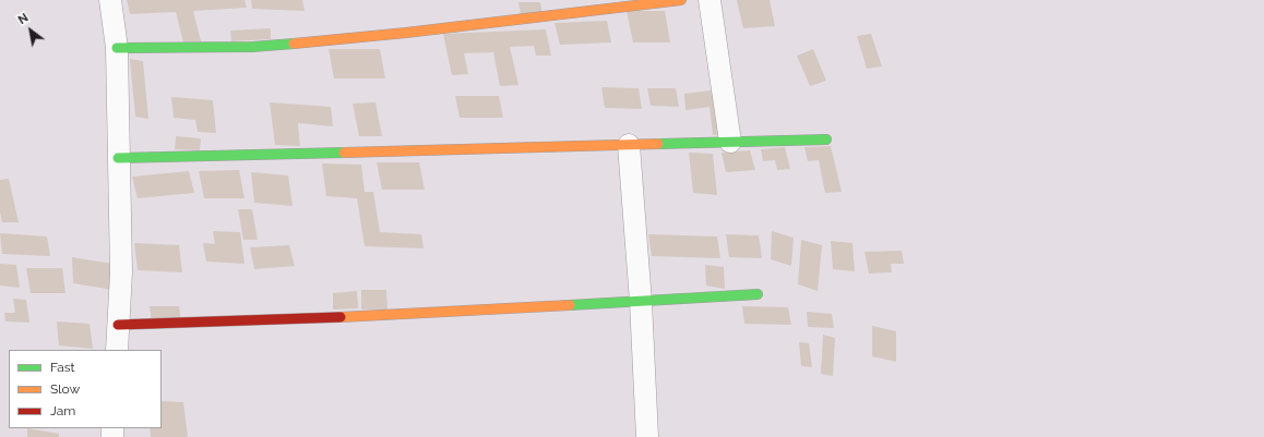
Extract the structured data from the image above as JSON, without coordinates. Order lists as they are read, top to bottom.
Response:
{
  "legend": ["Fast", "Slow", "Jam"],
  "north": "top left"
}
